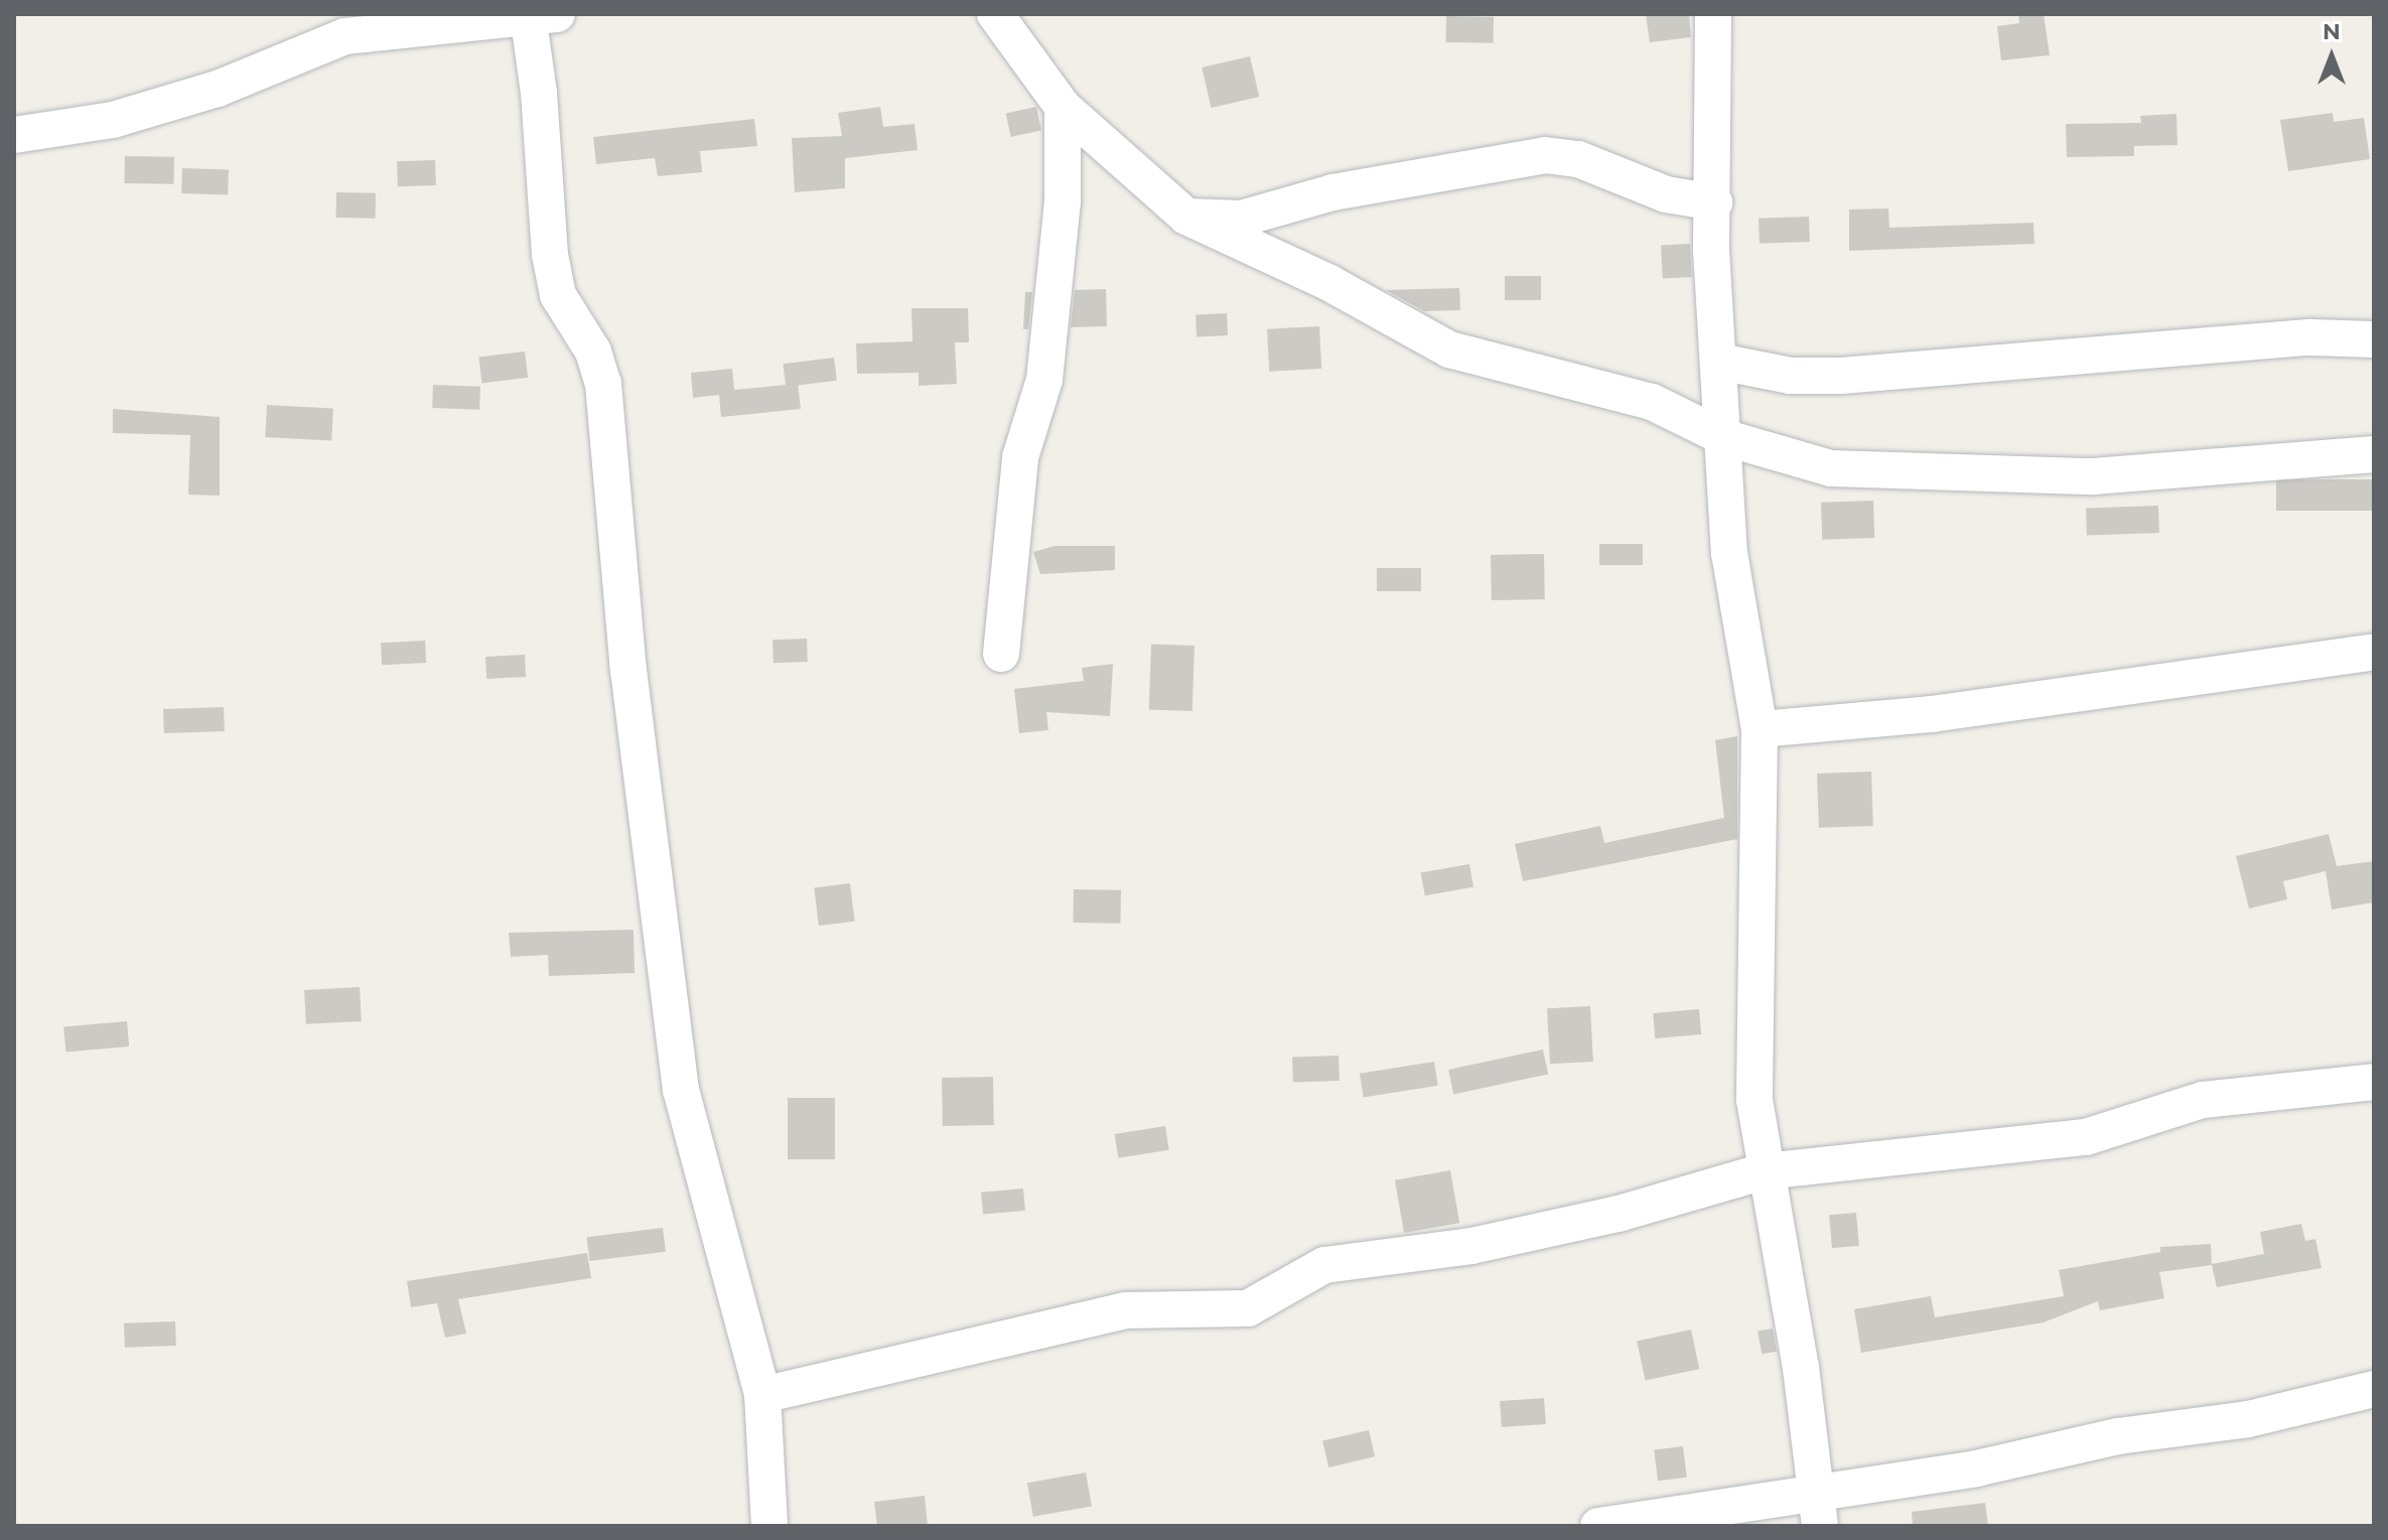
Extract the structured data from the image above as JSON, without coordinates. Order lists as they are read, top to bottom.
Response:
{
  "north": "top"
}
